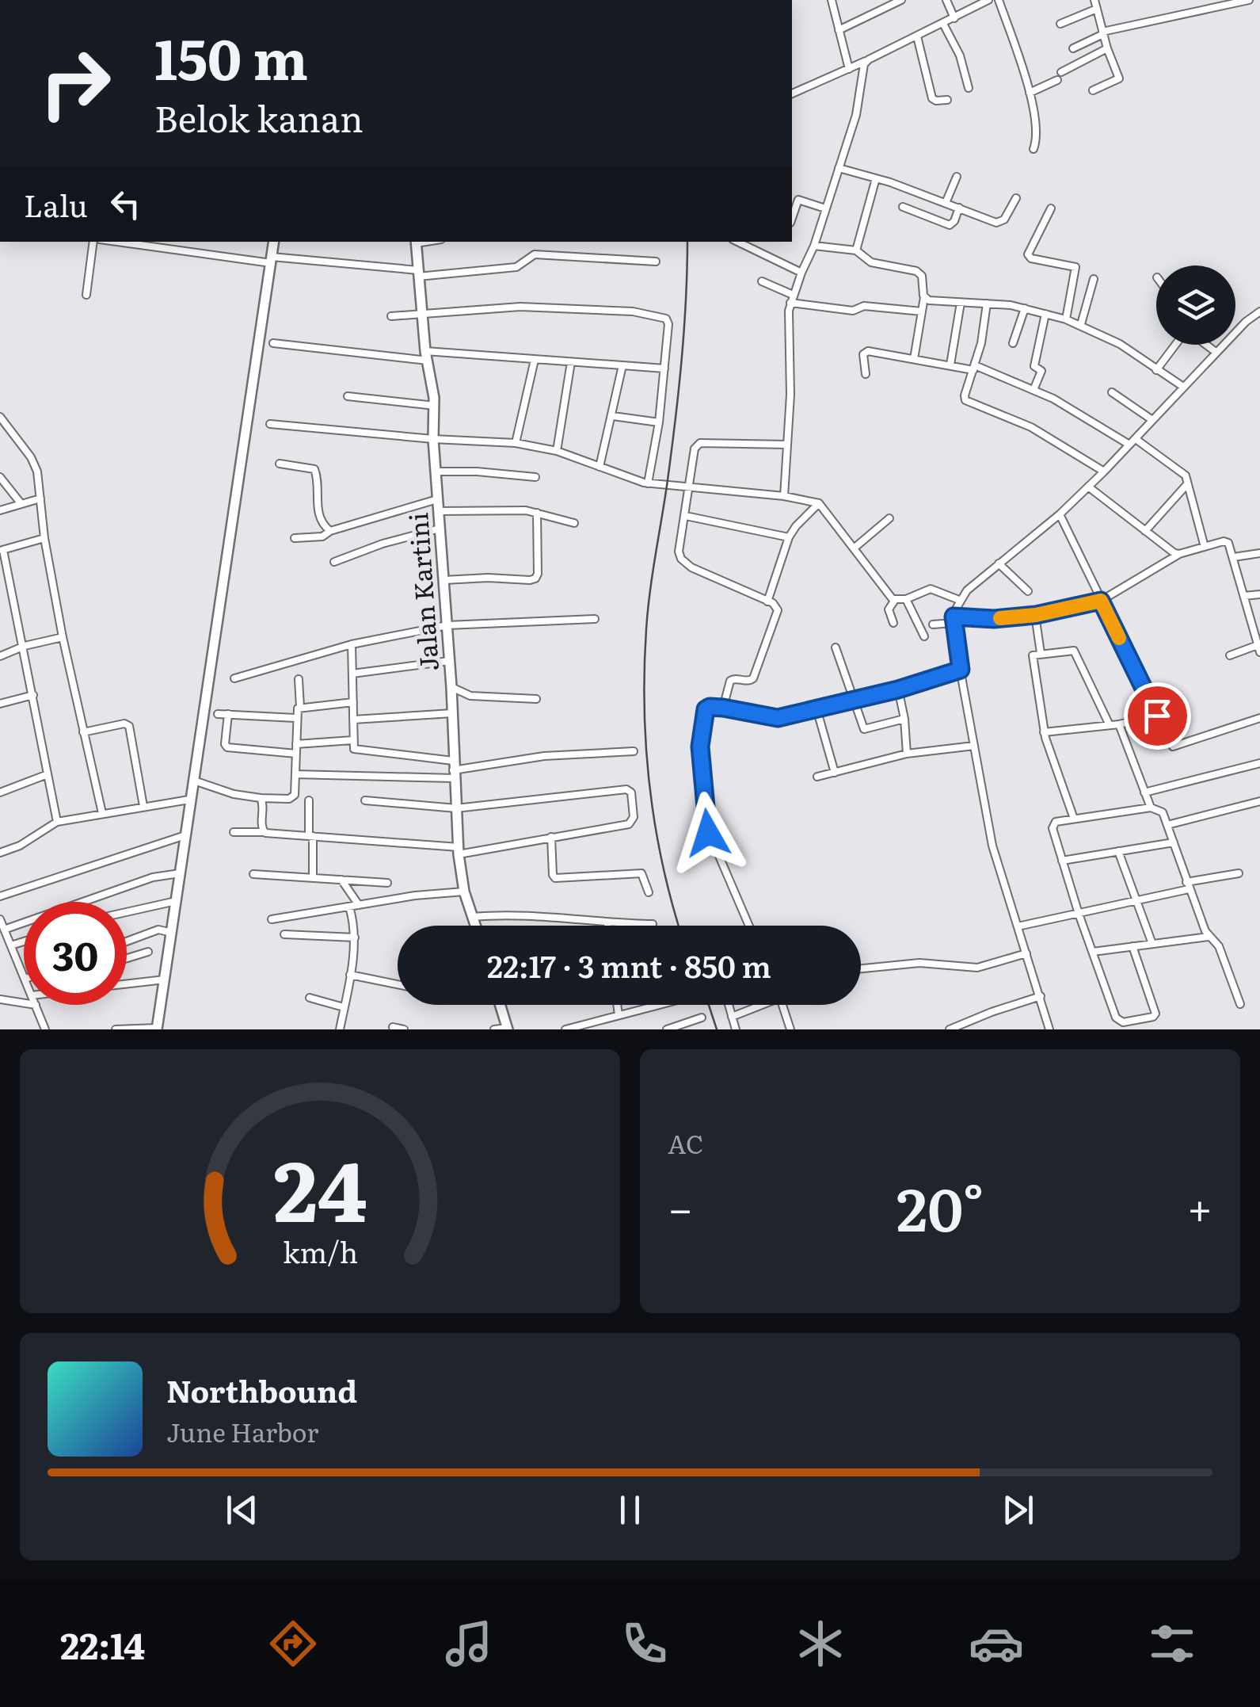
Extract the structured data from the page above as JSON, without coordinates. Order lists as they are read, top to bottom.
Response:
{
  "streets": {
    "street": ["Jalan Kartini"]
  },
  "page": {
    "turn": ["150 m", "Belok kanan"],
    "then": "Lalu",
    "limit": "30",
    "trip": "22:17 · 3 mnt · 850 m",
    "tile": "AC",
    "heat": ["−", "20°", "+"],
    "song": ["Northbound", "June Harbor"],
    "tabs": "22:14",
    "gauge": ["24", "km/h"]
  }
}
